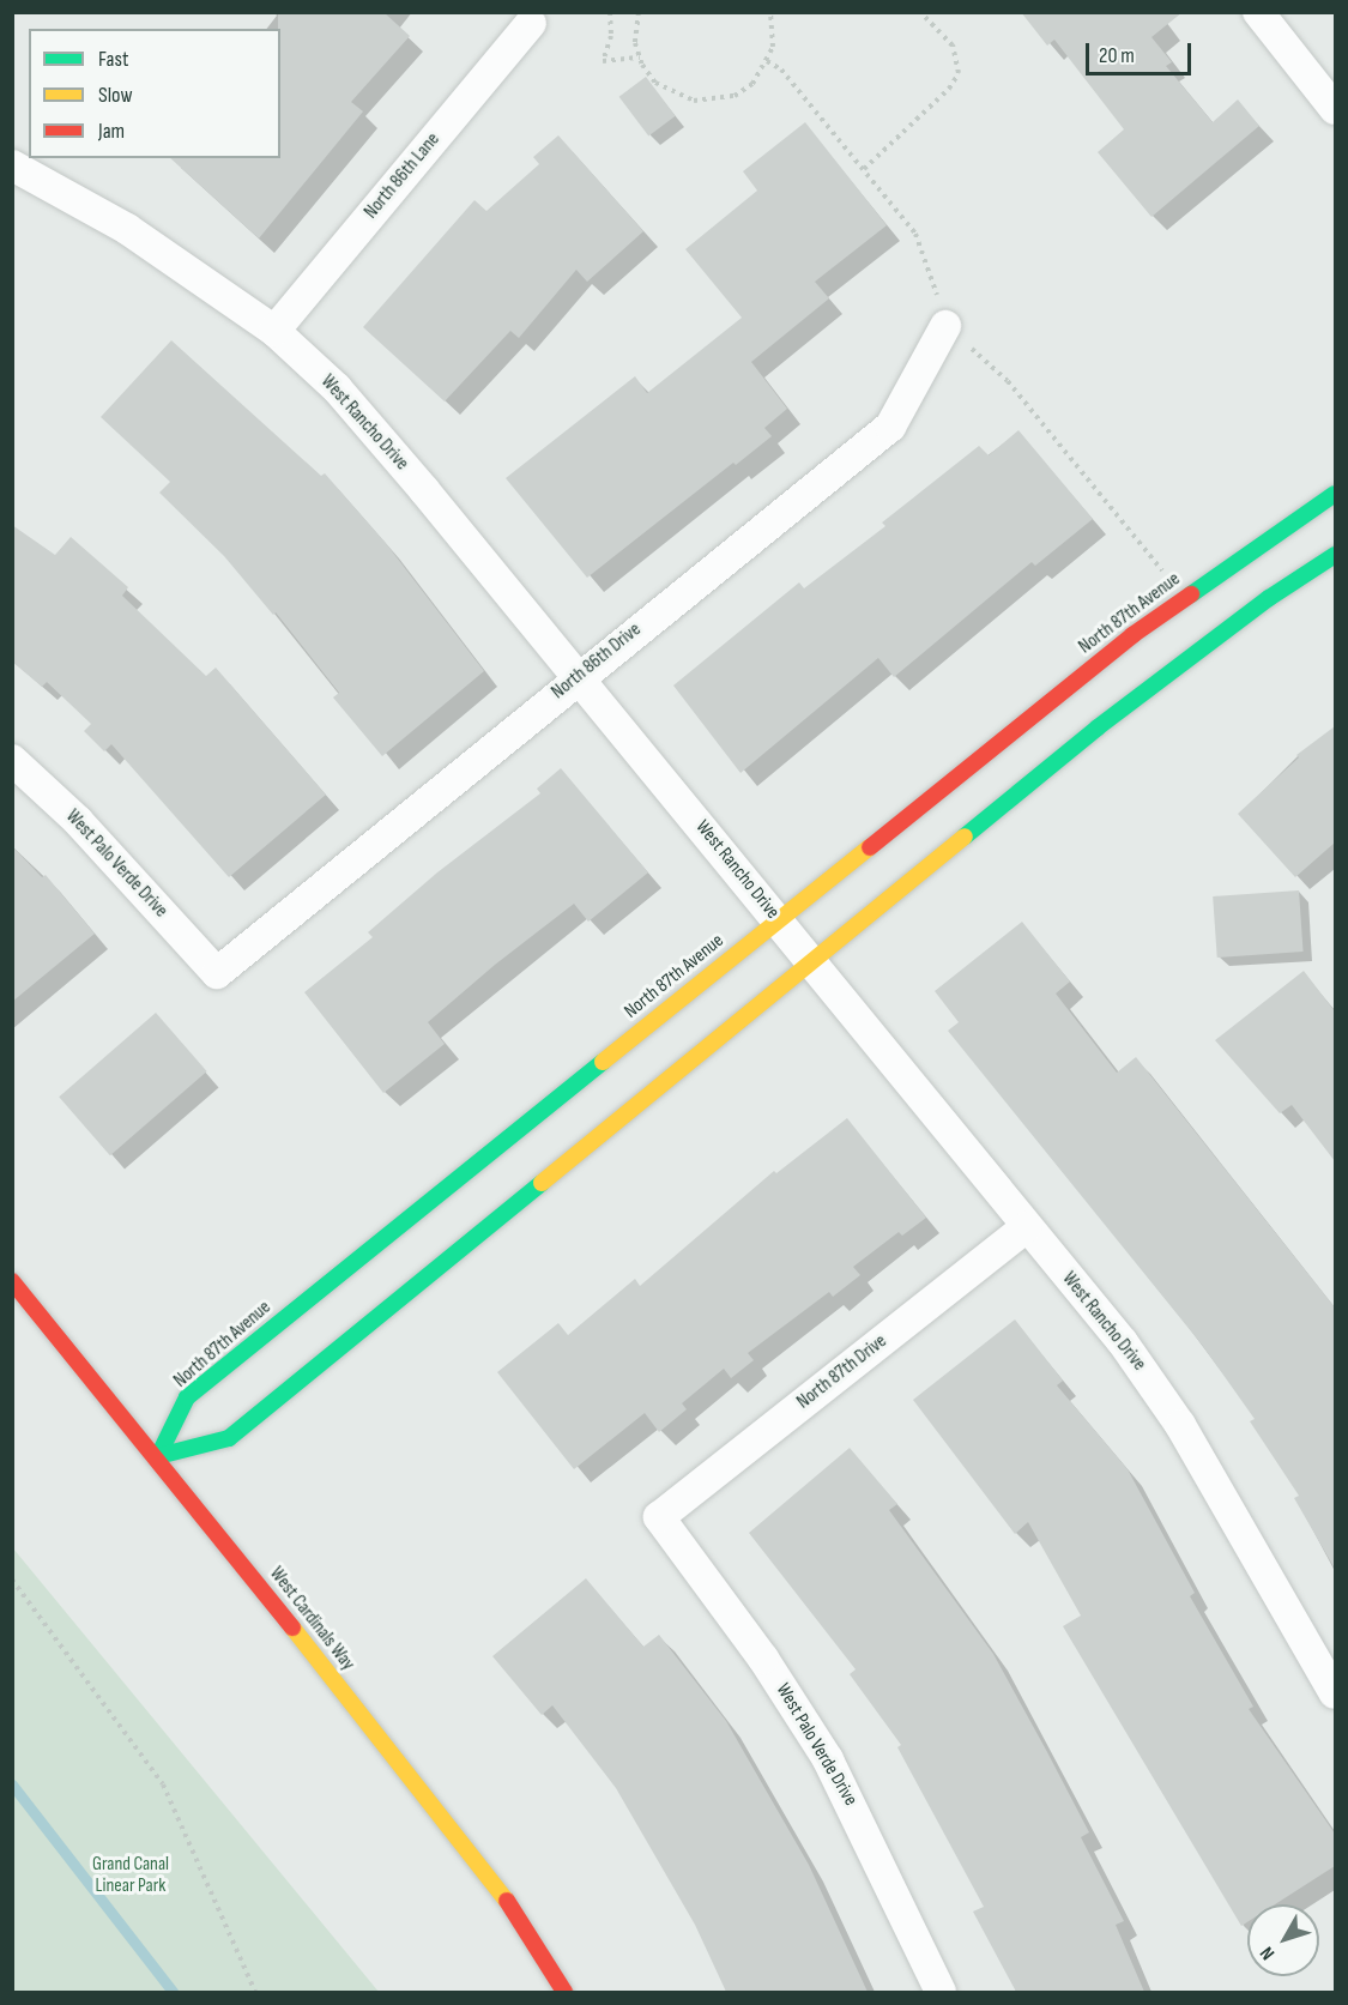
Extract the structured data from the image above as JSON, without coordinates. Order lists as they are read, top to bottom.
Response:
{
  "streets": {
    "street": [
      "North 86th Lane",
      "West Rancho Drive",
      "North 87th Avenue",
      "North 86th Drive",
      "West Palo Verde Drive",
      "North 87th Drive",
      "West Cardinals Way"
    ]
  },
  "crossings": [
    ["North 86th Lane", "West Rancho Drive"],
    ["West Rancho Drive", "North 87th Avenue"],
    ["West Rancho Drive", "North 86th Drive"],
    ["West Rancho Drive", "North 87th Drive"],
    ["North 87th Avenue", "West Cardinals Way"],
    ["North 86th Drive", "West Palo Verde Drive"],
    ["West Palo Verde Drive", "North 87th Drive"]
  ],
  "parks": ["Grand Canal Linear Park"],
  "legend": ["Fast", "Slow", "Jam"],
  "scale_bar": "20 m",
  "north": "bottom left"
}
